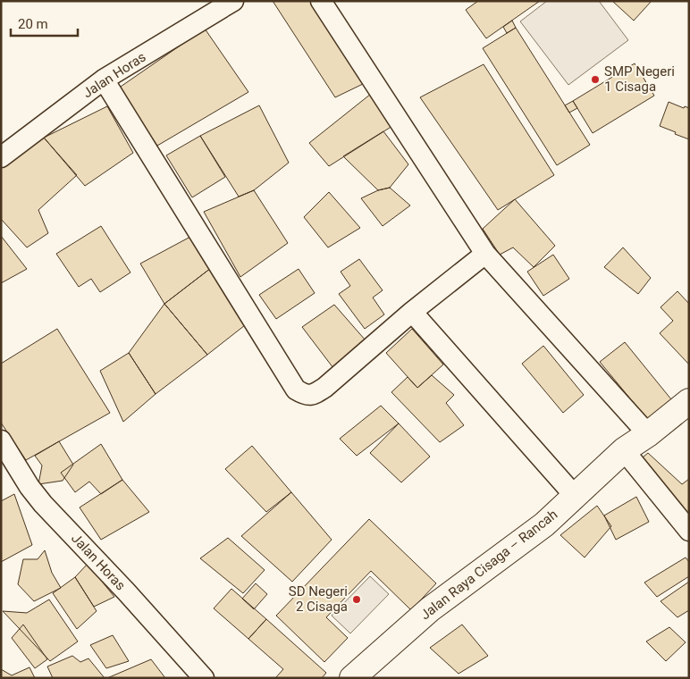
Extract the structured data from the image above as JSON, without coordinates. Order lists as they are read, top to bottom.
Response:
{
  "streets": {
    "main road": ["Jalan Raya Cisaga – Rancah"],
    "street": ["Jalan Horas"]
  },
  "places": ["SMP Negeri 1 Cisaga", "SD Negeri 2 Cisaga"],
  "scale_bar": "20 m"
}
